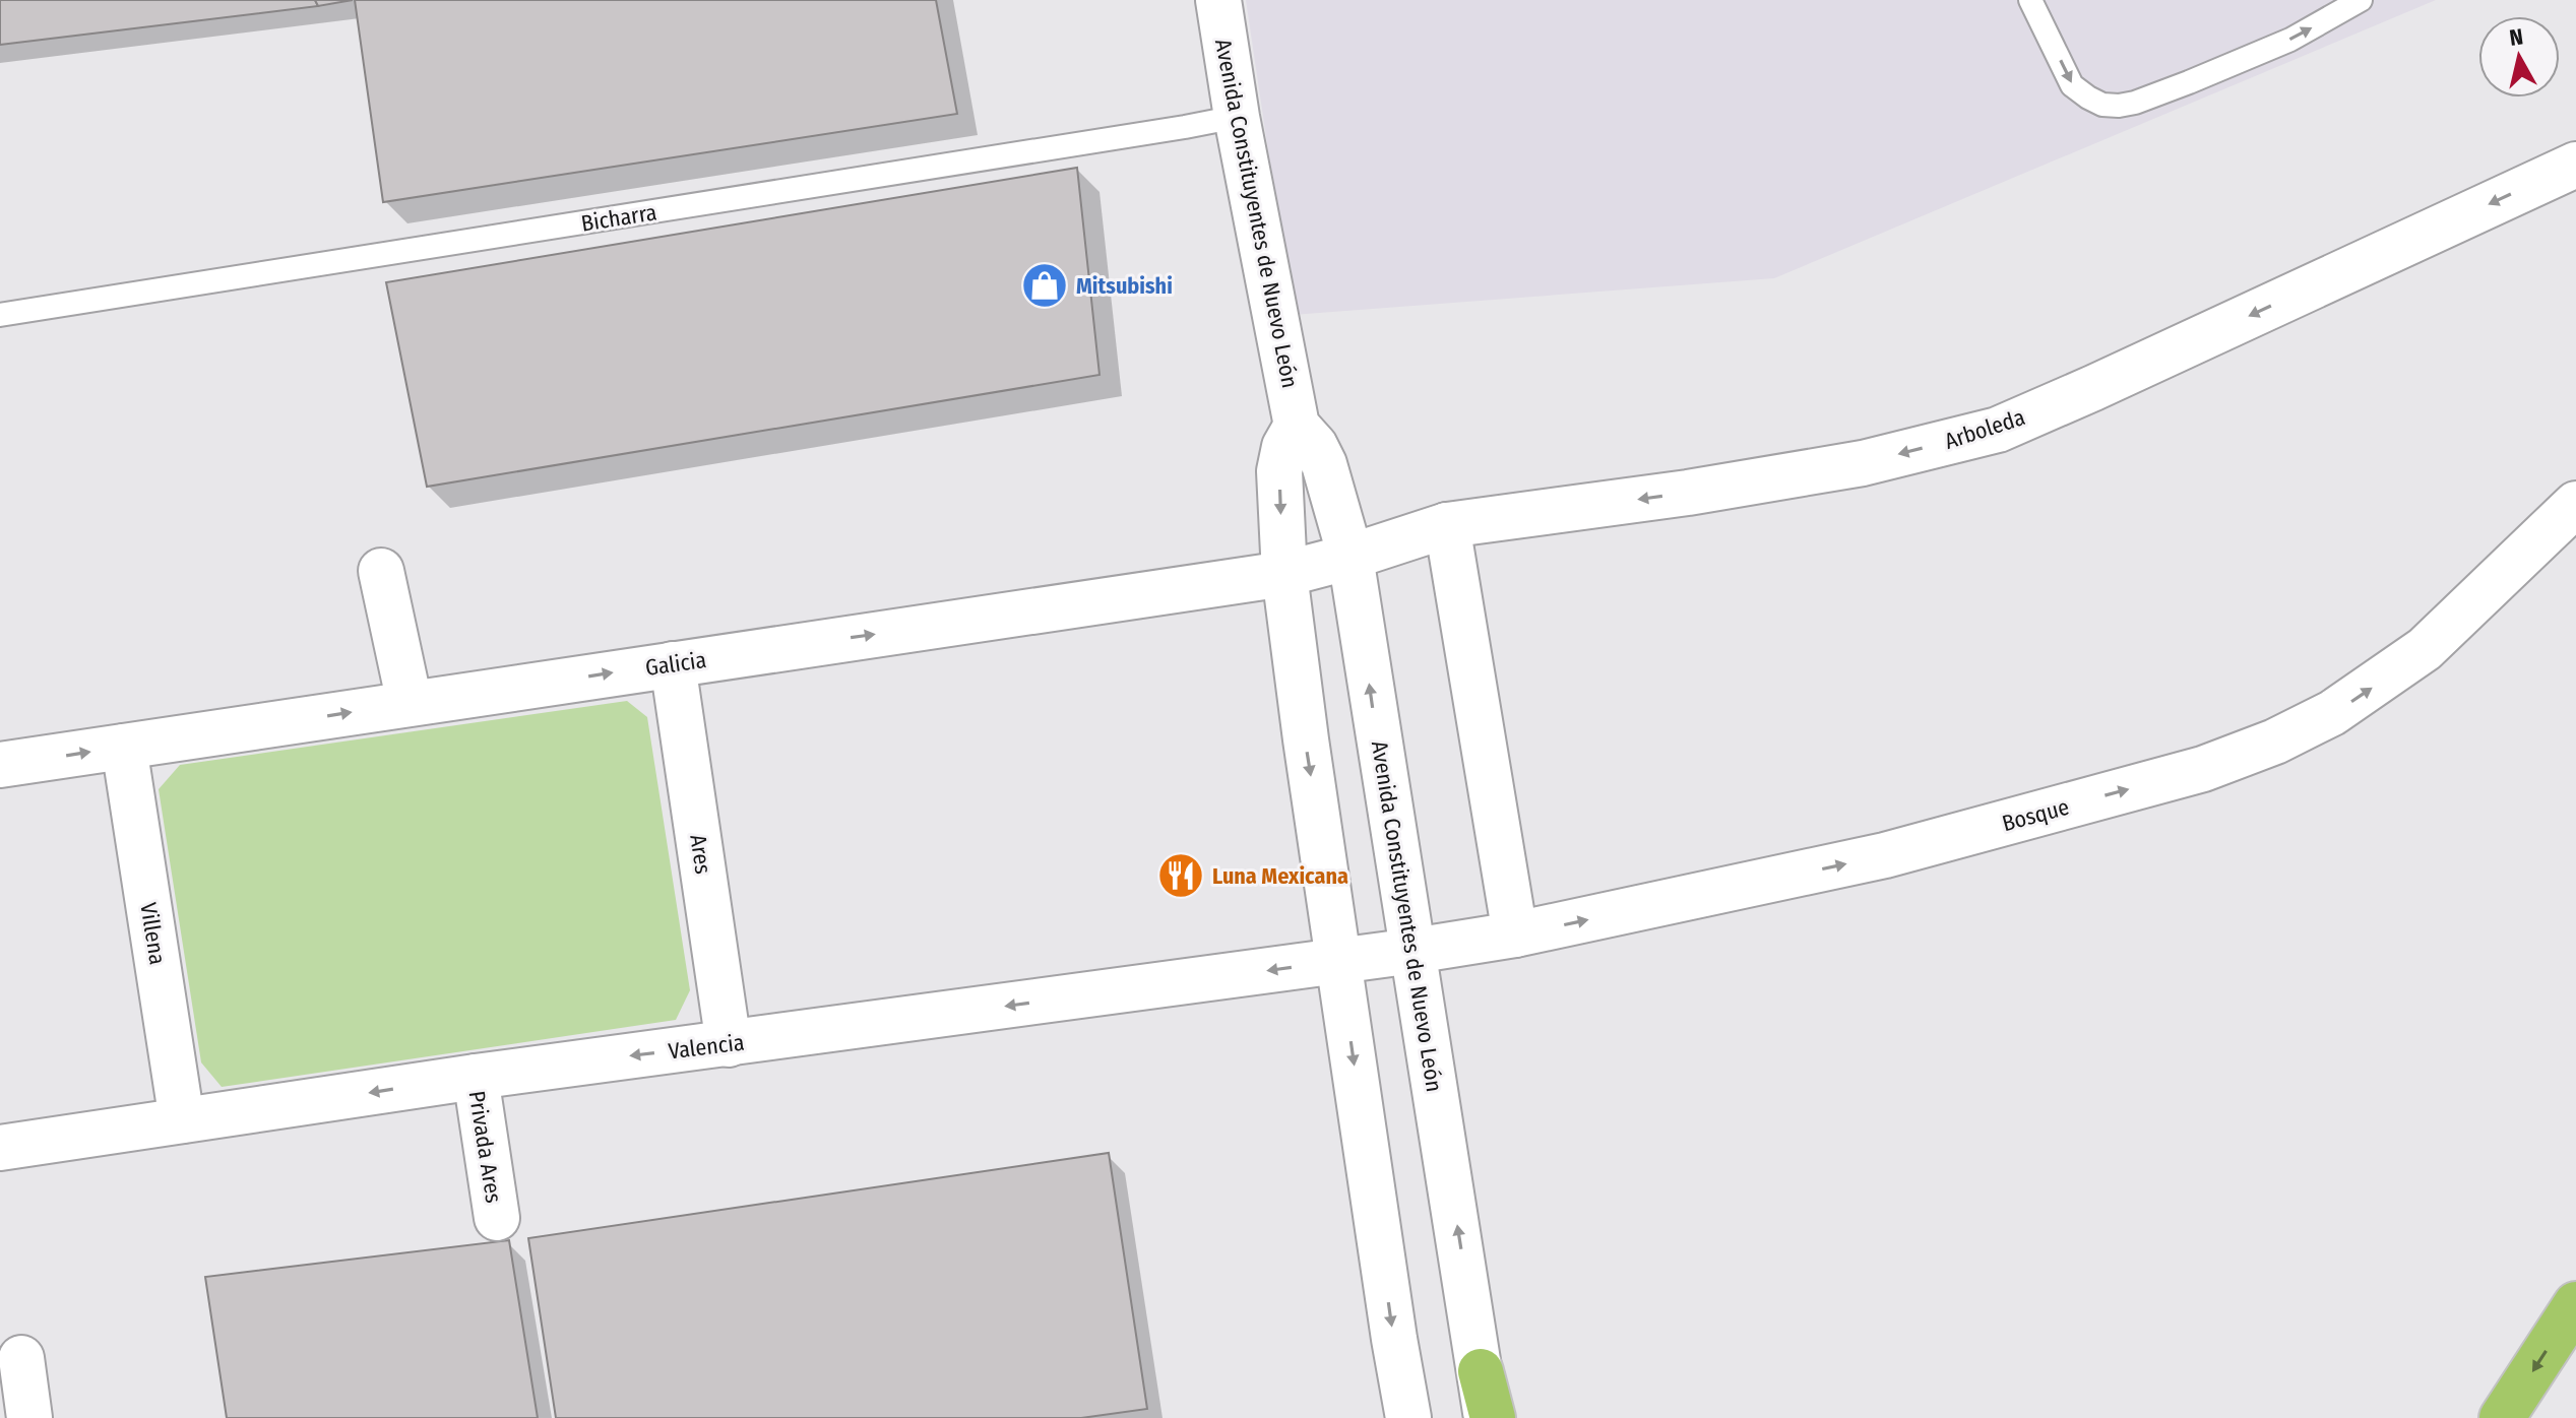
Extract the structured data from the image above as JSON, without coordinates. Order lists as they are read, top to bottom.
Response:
{
  "streets": {
    "street": [
      "Avenida Constituyentes de Nuevo León",
      "Arboleda",
      "Galicia",
      "Bosque",
      "Ares",
      "Villena",
      "Valencia",
      "Privada Ares"
    ],
    "lane": ["Bicharra"]
  },
  "crossings": [
    ["Avenida Constituyentes de Nuevo León", "Bicharra"],
    ["Avenida Constituyentes de Nuevo León", "Arboleda"],
    ["Avenida Constituyentes de Nuevo León", "Galicia"],
    ["Avenida Constituyentes de Nuevo León", "Bosque"],
    ["Avenida Constituyentes de Nuevo León", "Valencia"],
    ["Arboleda", "Galicia"],
    ["Galicia", "Ares"],
    ["Galicia", "Villena"],
    ["Bosque", "Valencia"],
    ["Ares", "Valencia"],
    ["Villena", "Valencia"],
    ["Valencia", "Privada Ares"]
  ],
  "one_way": [
    "Arboleda",
    "Galicia",
    "Bosque",
    "Valencia"
  ],
  "places": {
    "shop": ["Mitsubishi"],
    "restaurant": ["Luna Mexicana"]
  },
  "north": "top"
}
